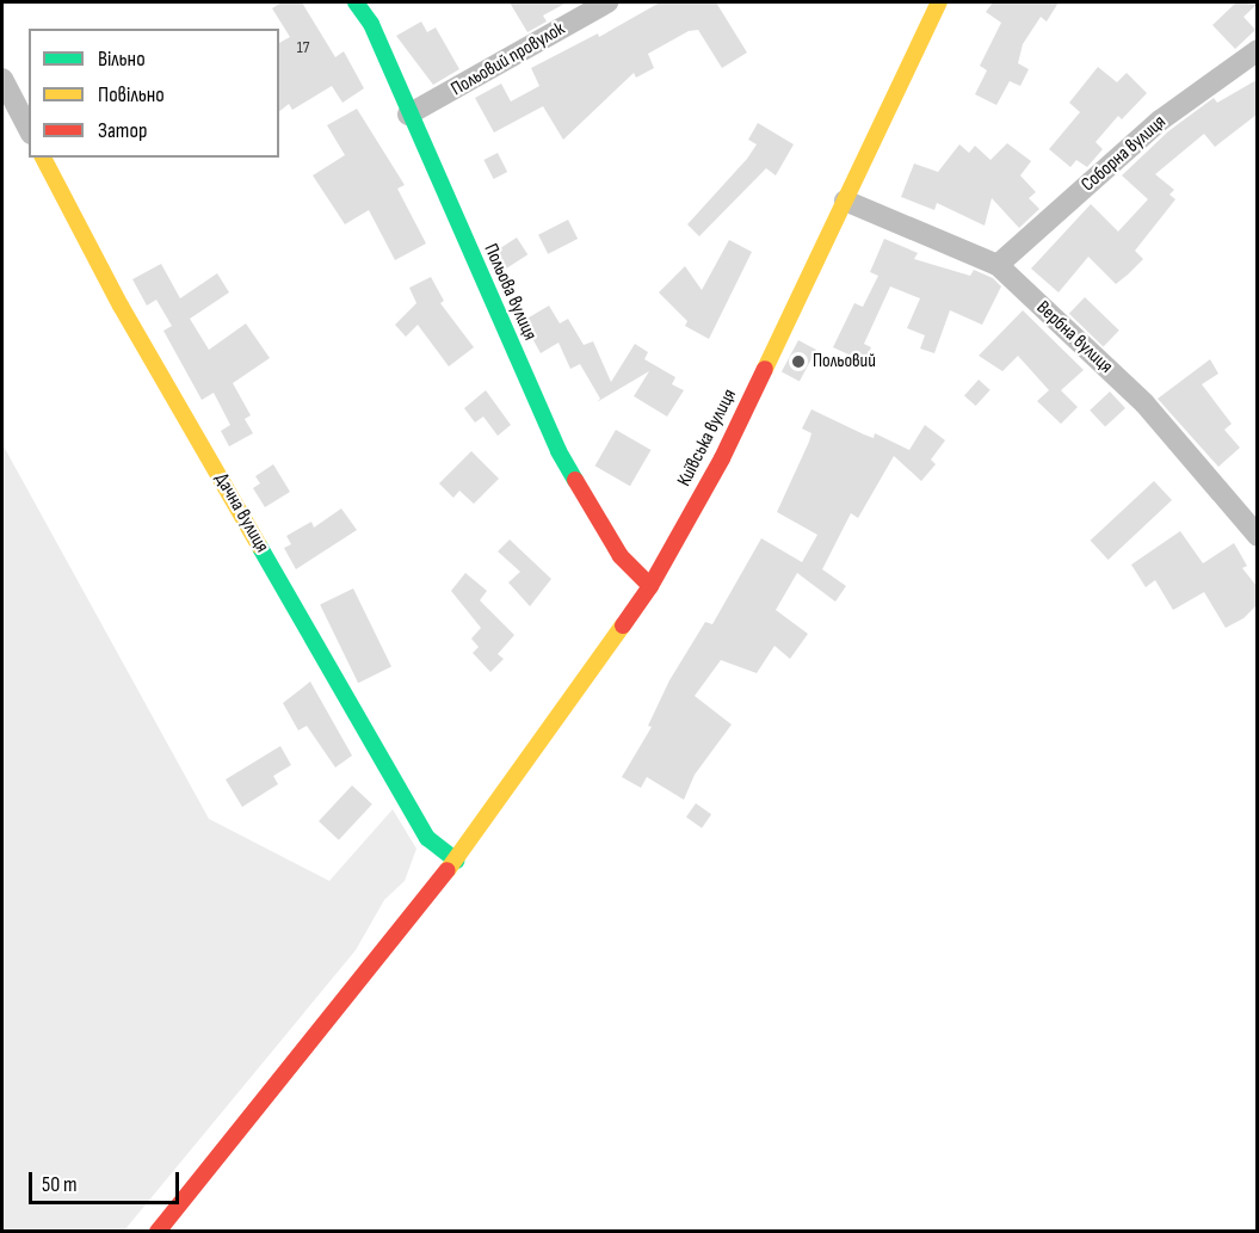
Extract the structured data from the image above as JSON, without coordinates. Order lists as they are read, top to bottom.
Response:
{
  "streets": {
    "street": [
      "Польовий провулок",
      "Соборна вулиця",
      "Польова вулиця",
      "Вербна вулиця",
      "Київська вулиця",
      "Дачна вулиця"
    ]
  },
  "crossings": [
    ["Польовий провулок", "Польова вулиця"],
    ["Соборна вулиця", "Вербна вулиця"],
    ["Польова вулиця", "Київська вулиця"],
    ["Вербна вулиця", "Київська вулиця"],
    ["Київська вулиця", "Дачна вулиця"]
  ],
  "places": ["Польовий"],
  "house_numbers": ["17"],
  "legend": ["Вільно", "Повільно", "Затор"],
  "scale_bar": "50 m"
}
